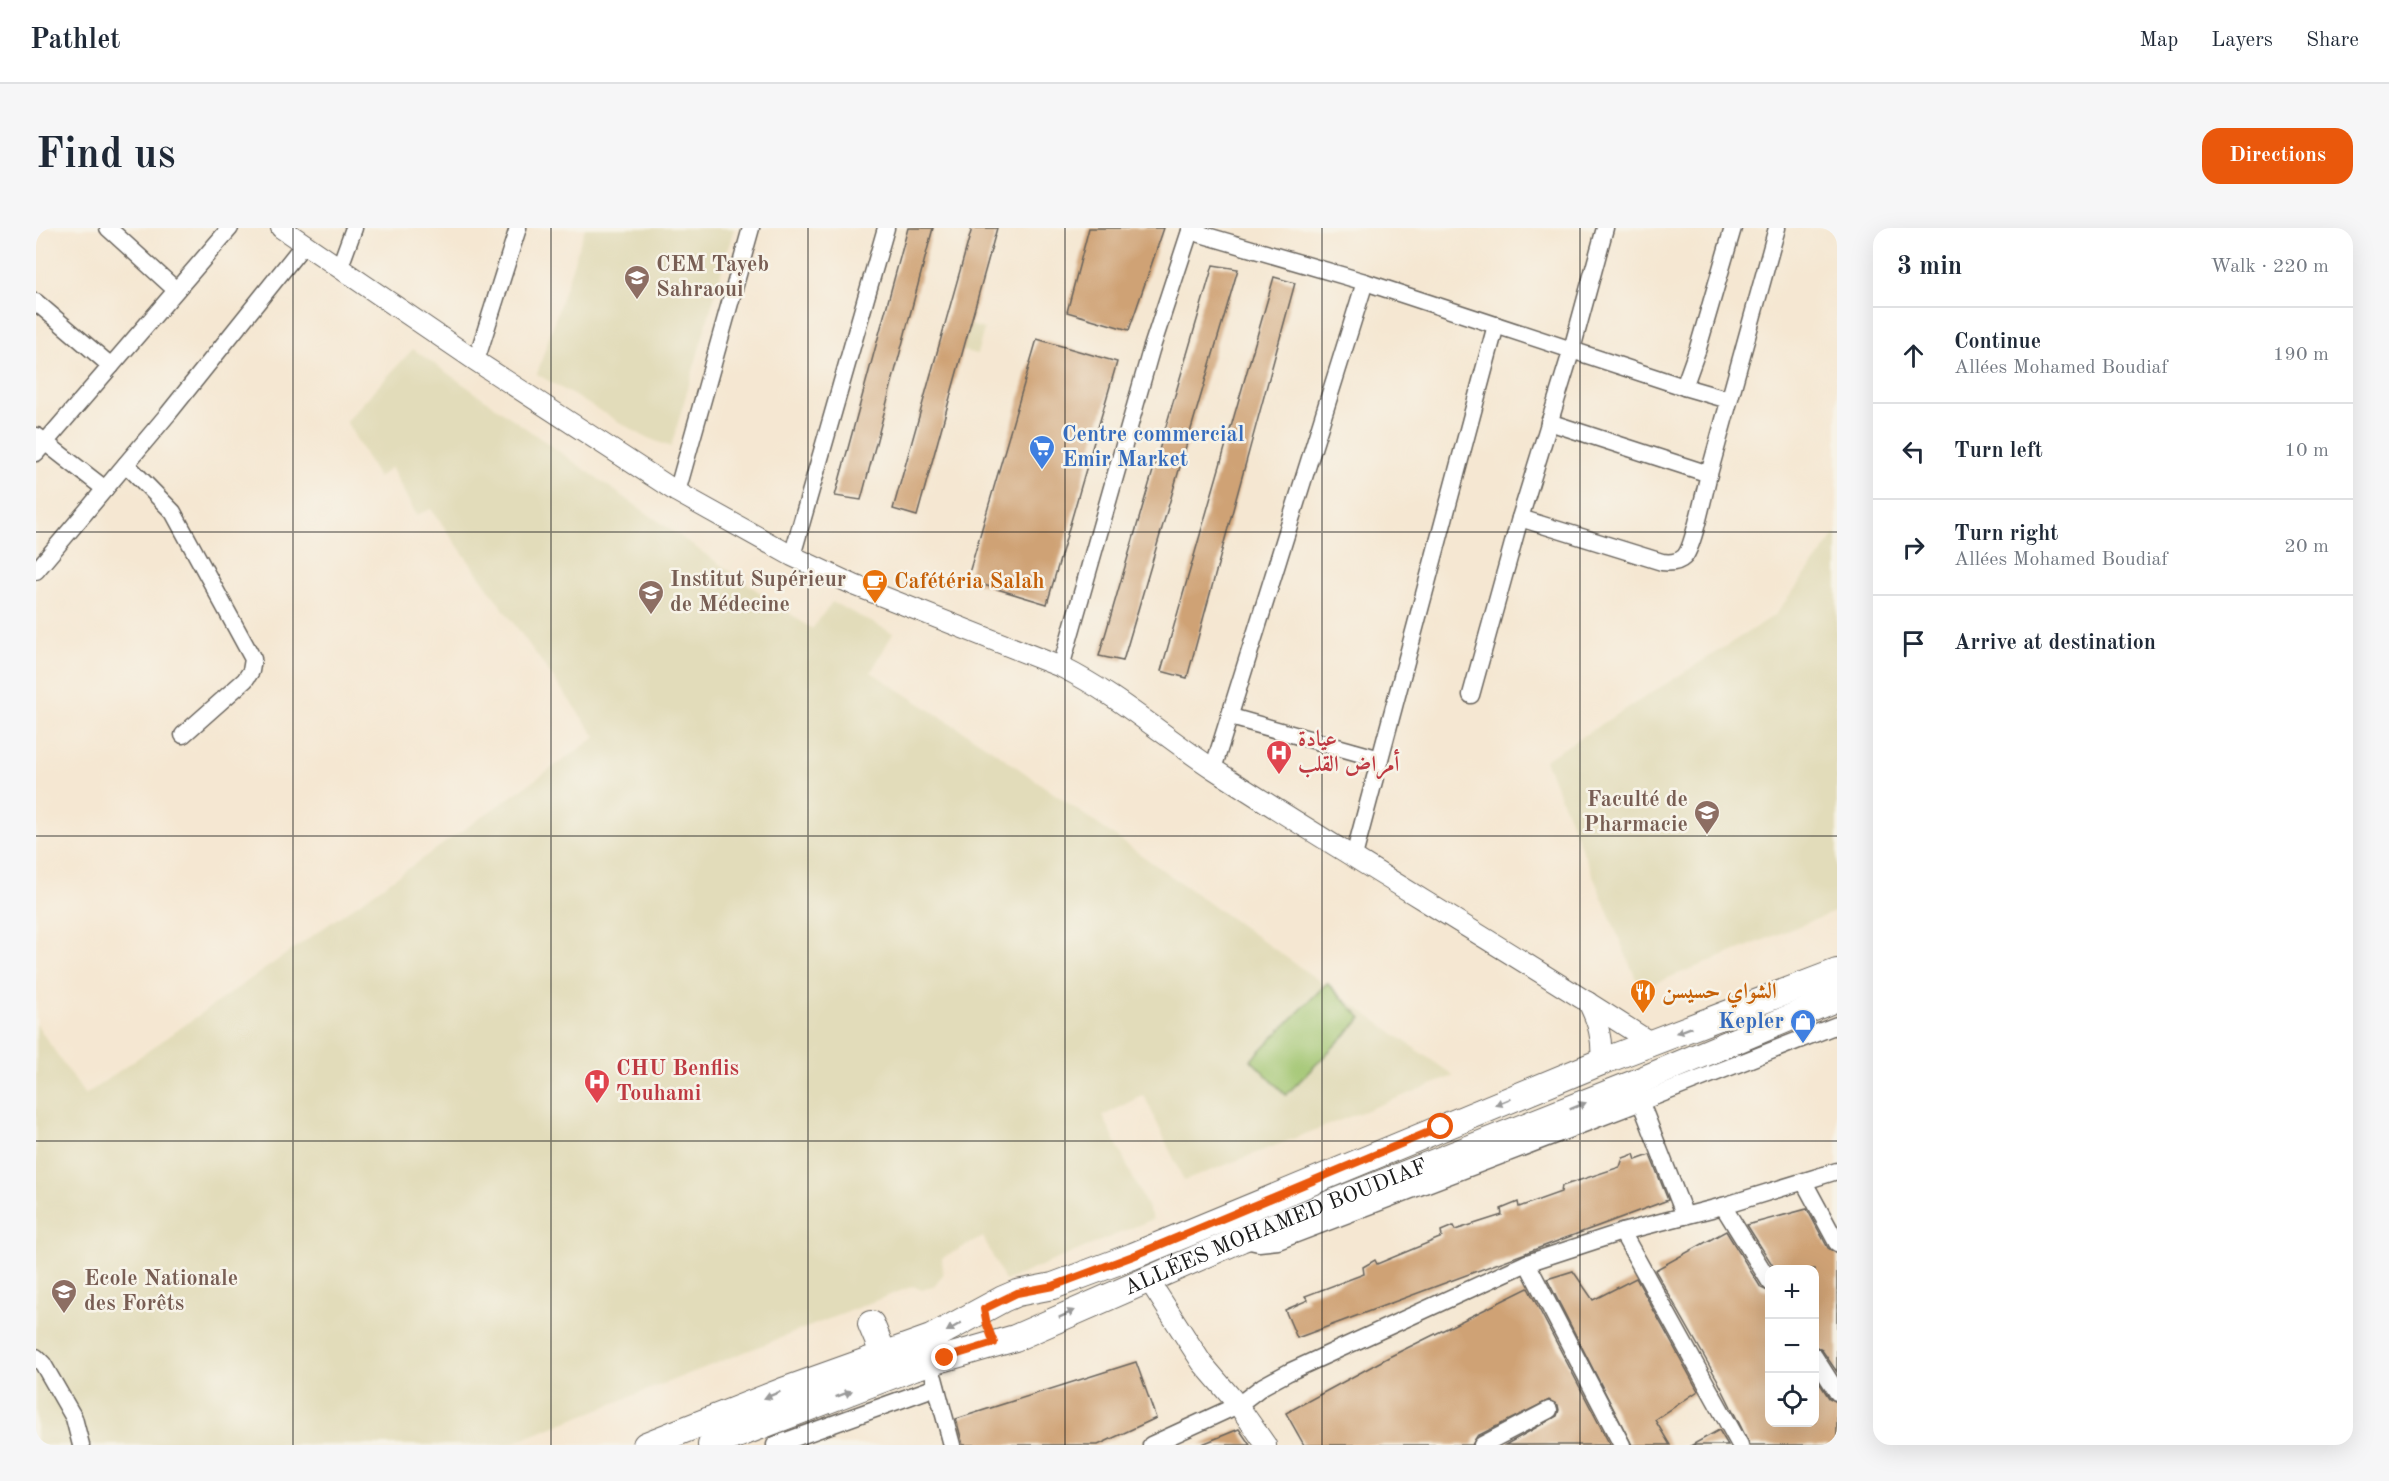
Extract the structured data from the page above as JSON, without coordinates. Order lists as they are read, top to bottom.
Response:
{
  "streets": {
    "main road": ["ALLÉES MOHAMED BOUDIAF"]
  },
  "places": {
    "school or university": [
      "CEM Tayeb Sahraoui",
      "Institut Supérieur de Médecine",
      "Faculté de Pharmacie",
      "Ecole Nationale des Forêts"
    ],
    "supermarket": ["Centre commercial Emir Market"],
    "cafe": ["Cafétéria Salah"],
    "hospital": ["عيادة أمراض القلب", "CHU Benflis Touhami"],
    "restaurant": ["الشواي حسيسن"],
    "shop": ["Kepler"]
  },
  "page": {
    "header": "Pathlet",
    "nav": ["Map", "Layers", "Share"],
    "buttons": "Directions",
    "title": "Find us",
    "heading": ["3 min", "Walk · 220 m"],
    "list": [
      ["Continue", "Allées Mohamed Boudiaf", "190 m"],
      ["Turn left", "10 m"],
      ["Turn right", "Allées Mohamed Boudiaf", "20 m"],
      "Arrive at destination"
    ],
    "map_buttons": ["+", "−"]
  }
}
